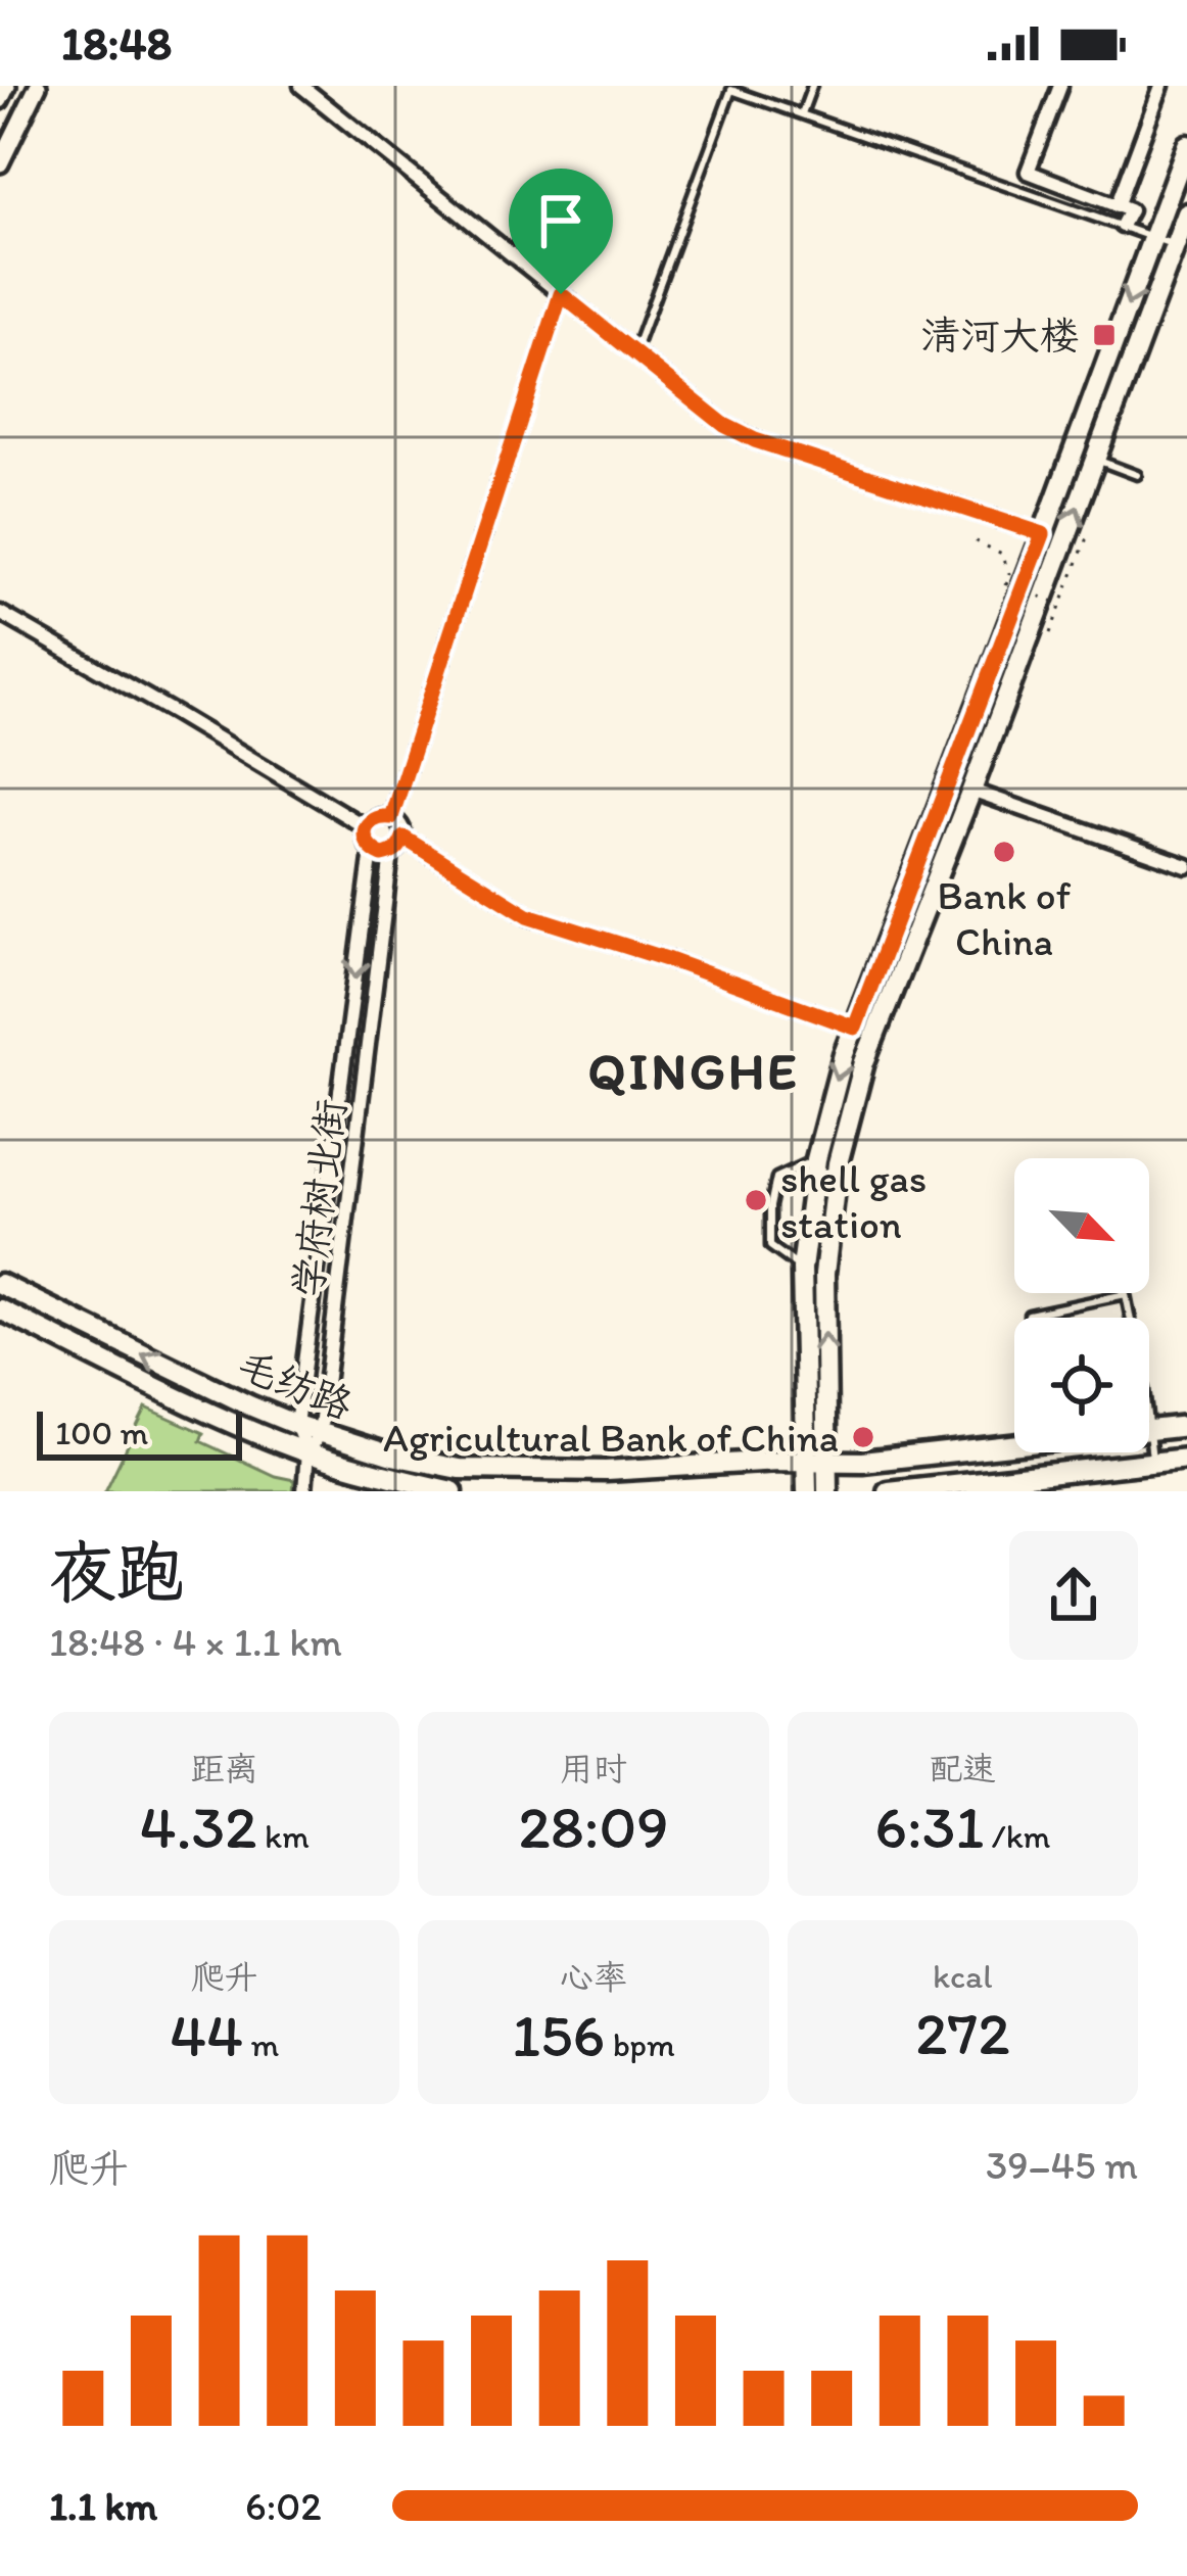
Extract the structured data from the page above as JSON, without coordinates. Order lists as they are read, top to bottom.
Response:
{
  "streets": {
    "main road": ["毛纺路"],
    "street": ["学府树北街"]
  },
  "crossings": [
    ["学府树北街", "毛纺路"]
  ],
  "districts": ["QINGHE"],
  "places": {
    "transit": ["清河大楼"],
    "other": ["Bank of China", "shell gas station", "Agricultural Bank of China"]
  },
  "scale_bar": "100 m",
  "north": "bottom right",
  "page": {
    "status": "18:48",
    "scale": "100 m",
    "heading": ["夜跑", "18:48 · 4 × 1.1 km"],
    "stats": [
      ["距离", "4.32 km"],
      ["用时", "28:09"],
      ["配速", "6:31 /km"],
      ["爬升", "44 m"],
      ["心率", "156 bpm"],
      ["kcal", "272"]
    ],
    "chart": ["爬升", "39–45 m"],
    "list": [
      {
        "name": "1.1 km",
        "note": "6:02"
      }
    ]
  }
}
